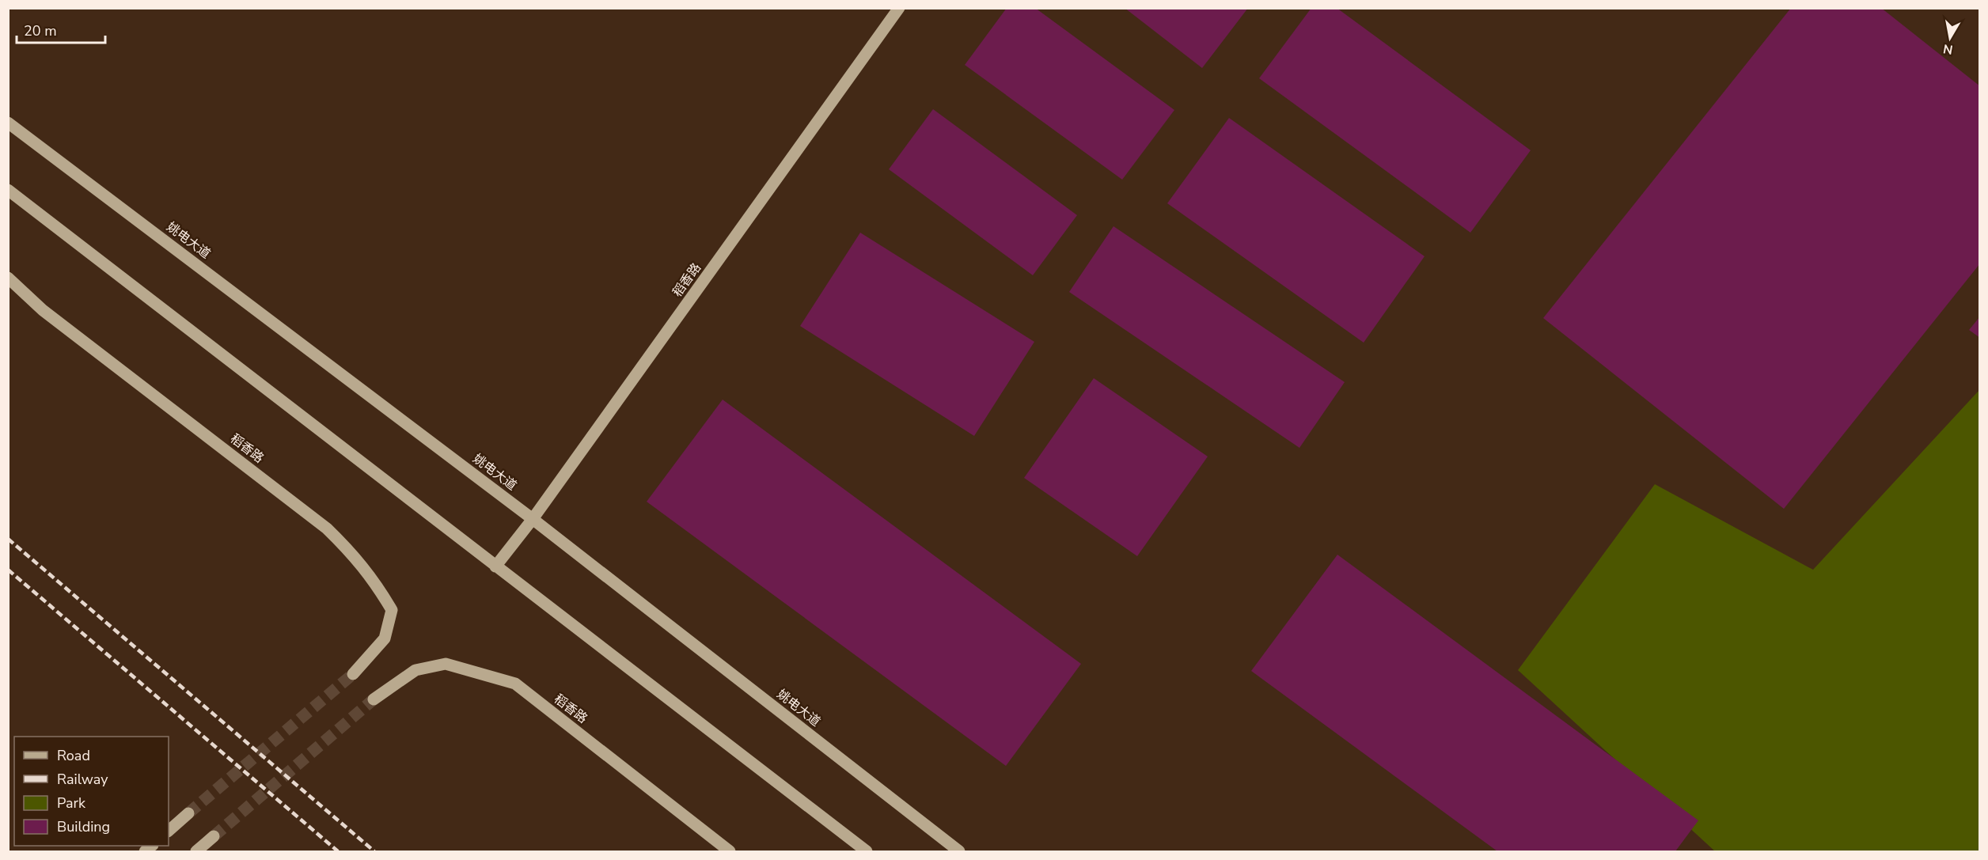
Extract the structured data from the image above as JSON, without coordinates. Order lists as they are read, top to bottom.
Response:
{
  "streets": {
    "main road": ["姚电大道", "稻香路"]
  },
  "crossings": [
    ["姚电大道", "稻香路"]
  ],
  "legend": [
    "Road",
    "Railway",
    "Park",
    "Building"
  ],
  "scale_bar": "20 m",
  "north": "bottom"
}
